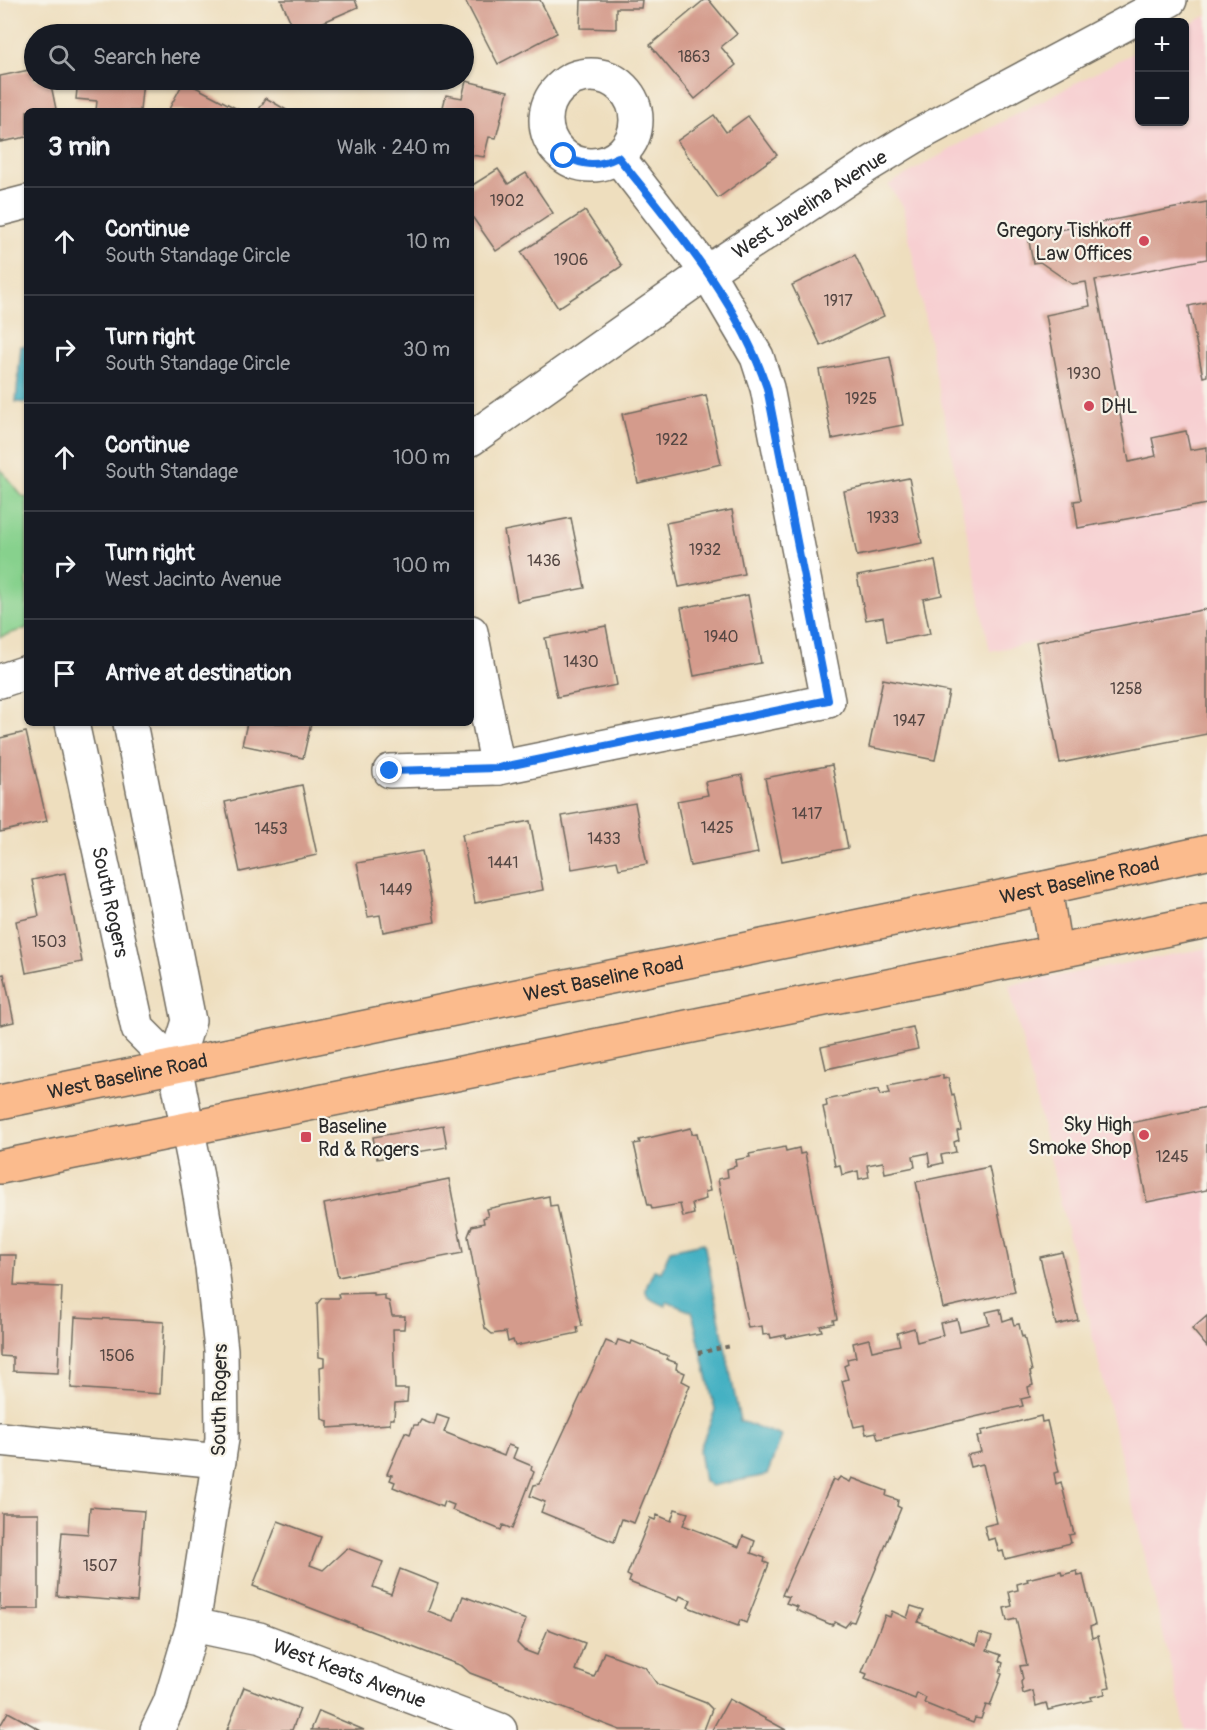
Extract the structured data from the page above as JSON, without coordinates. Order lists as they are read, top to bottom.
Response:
{
  "streets": {
    "main road": ["West Baseline Road"],
    "street": ["West Javelina Avenue", "South Rogers", "West Keats Avenue"]
  },
  "crossings": [
    ["West Baseline Road", "South Rogers"],
    ["South Rogers", "West Keats Avenue"]
  ],
  "places": {
    "other": ["Gregory Tishkoff Law Offices", "DHL", "Sky High Smoke Shop"],
    "transit": ["Baseline Rd & Rogers"]
  },
  "house_numbers": [
    "1863",
    "1902",
    "1906",
    "1917",
    "1930",
    "1925",
    "1922",
    "1933",
    "1932",
    "1436",
    "1940",
    "1430",
    "1258",
    "1947",
    "1417",
    "1425",
    "1453",
    "1433",
    "1441",
    "1449",
    "1503",
    "1245",
    "1506",
    "1507"
  ],
  "page": {
    "map_buttons": ["+", "−"],
    "search": "Search here",
    "heading": ["3 min", "Walk · 240 m"],
    "list": [
      ["Continue", "South Standage Circle", "10 m"],
      ["Turn right", "South Standage Circle", "30 m"],
      ["Continue", "South Standage", "100 m"],
      ["Turn right", "West Jacinto Avenue", "100 m"],
      "Arrive at destination"
    ]
  }
}
